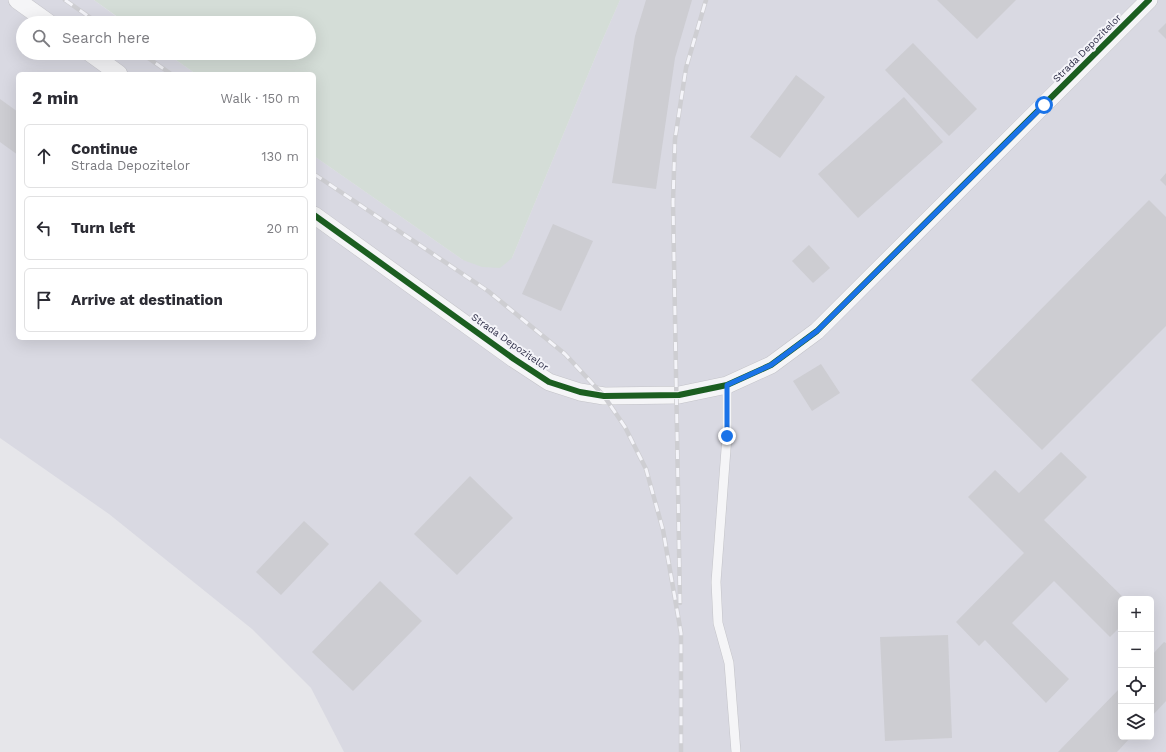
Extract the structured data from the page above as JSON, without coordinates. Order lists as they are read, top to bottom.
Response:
{
  "streets": {
    "street": ["Strada Depozitelor"]
  },
  "page": {
    "search": "Search here",
    "heading": ["2 min", "Walk · 150 m"],
    "list": [
      ["Continue", "Strada Depozitelor", "130 m"],
      ["Turn left", "20 m"],
      "Arrive at destination"
    ],
    "map_buttons": ["+", "−"]
  }
}
